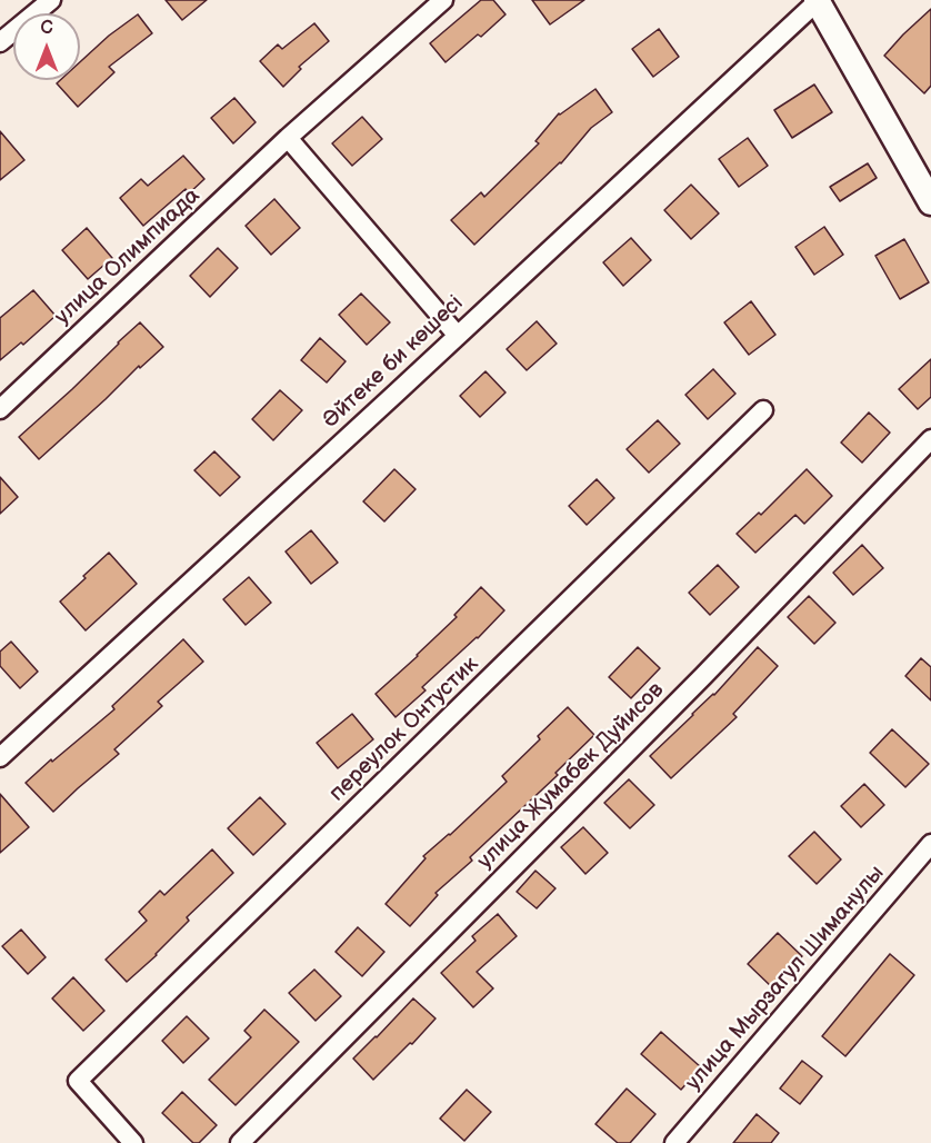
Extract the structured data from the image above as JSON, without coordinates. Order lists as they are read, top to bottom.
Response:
{
  "streets": {
    "street": [
      "улица Олимпиада",
      "Әйтеке би көшесі",
      "переулок Онтустик",
      "улица Жумабек Дуйисов",
      "улица Мырзагул Шиманулы"
    ]
  },
  "north": "top"
}
